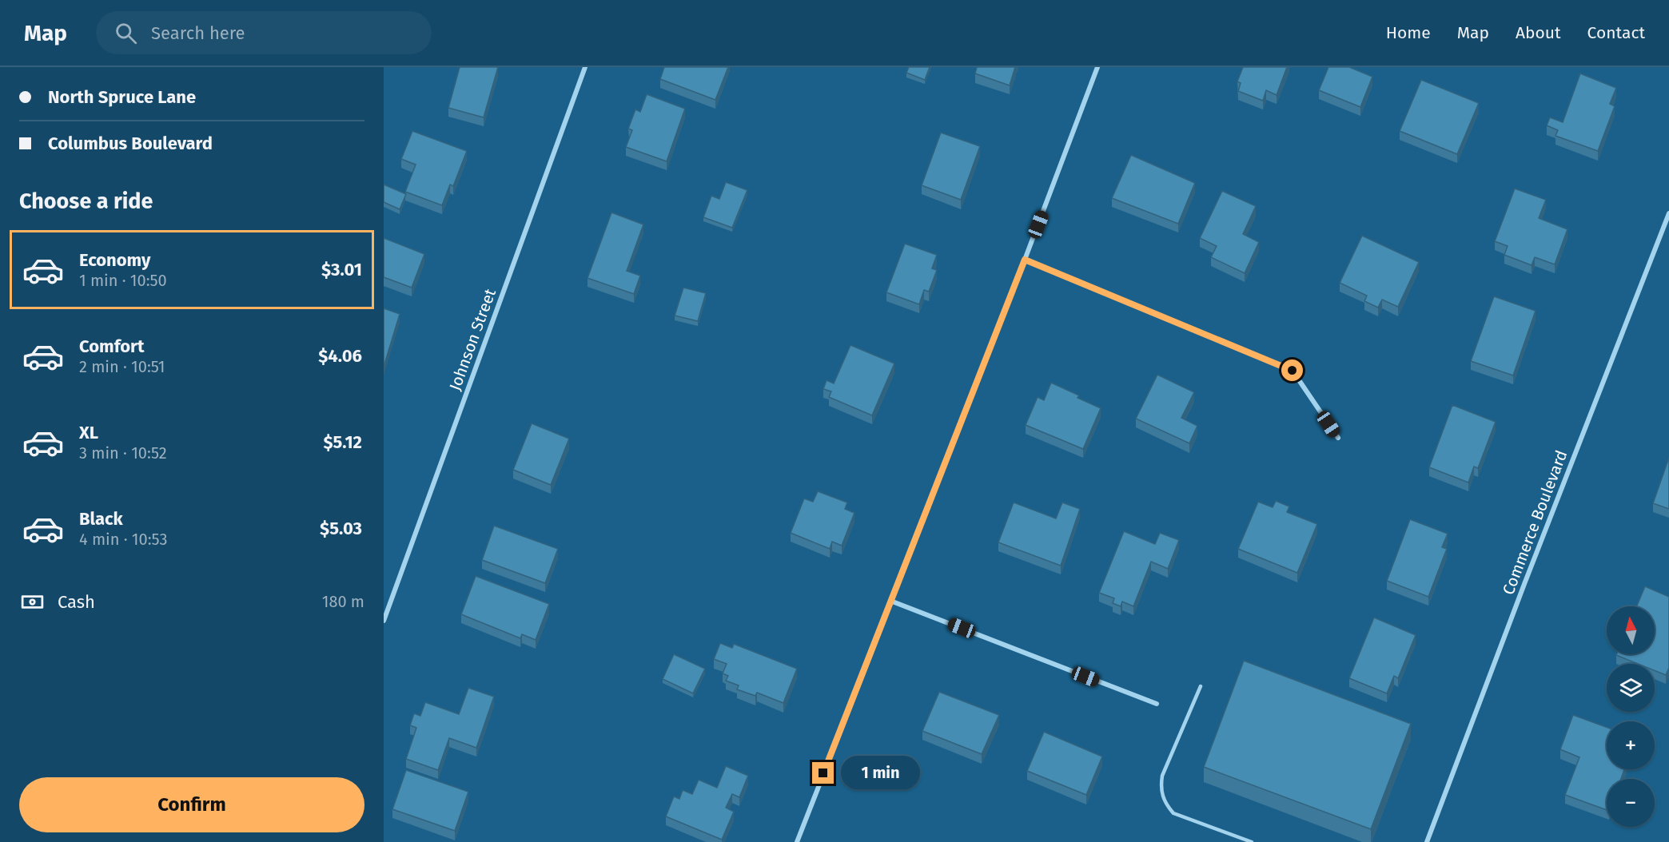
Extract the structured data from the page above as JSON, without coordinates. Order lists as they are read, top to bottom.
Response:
{
  "streets": {
    "street": ["Johnson Street", "Commerce Boulevard"]
  },
  "north": "top",
  "page": {
    "header": "Map",
    "search": "Search here",
    "nav": [
      "Home",
      "Map",
      "About",
      "Contact"
    ],
    "banner": ["North Spruce Lane", "Columbus Boulevard"],
    "heading": "Choose a ride",
    "list": [
      {
        "name": "Economy",
        "note": "1 min · 10:50",
        "value": "$3.01"
      },
      {
        "name": "Comfort",
        "note": "2 min · 10:51",
        "value": "$4.06"
      },
      {
        "name": "XL",
        "note": "3 min · 10:52",
        "value": "$5.12"
      },
      {
        "name": "Black",
        "note": "4 min · 10:53",
        "value": "$5.03"
      }
    ],
    "pay": ["Cash", "180 m"],
    "map_buttons": ["+", "−"],
    "bubble": "1 min",
    "buttons": "Confirm"
  }
}
